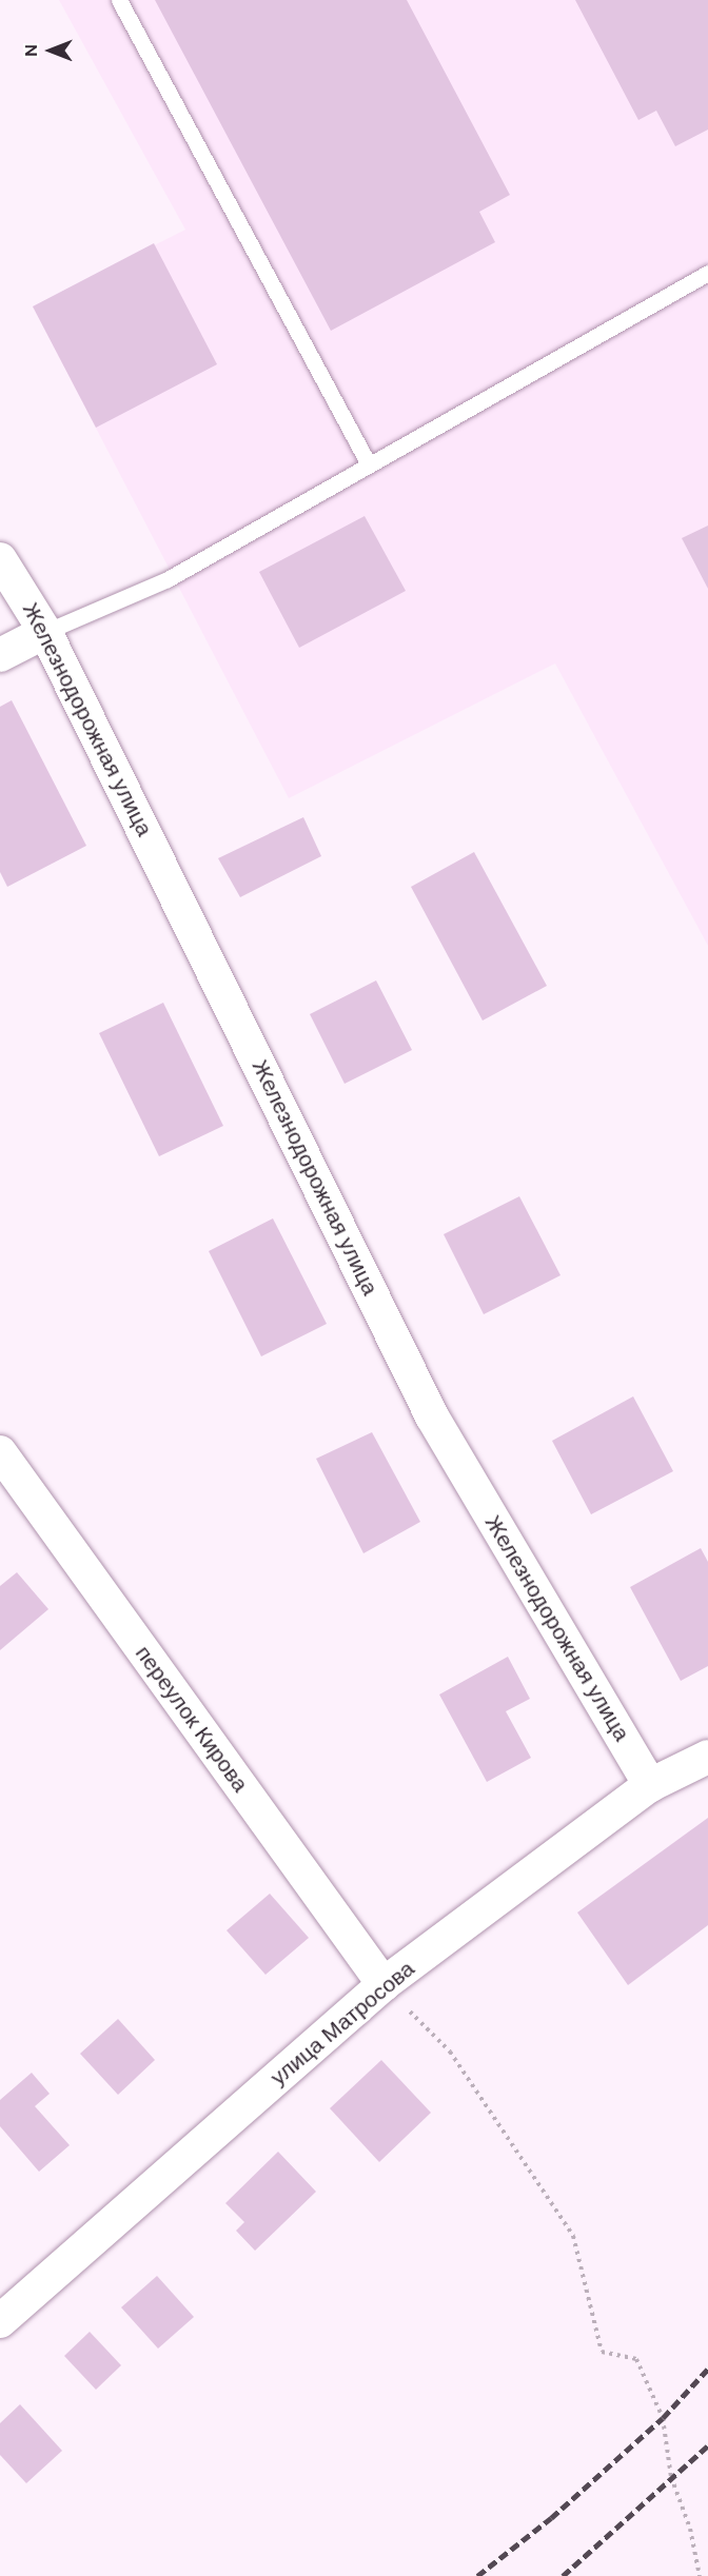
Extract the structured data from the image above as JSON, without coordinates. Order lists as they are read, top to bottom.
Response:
{
  "streets": {
    "street": ["Железнодорожная улица", "переулок Кирова", "улица Матросова"]
  },
  "crossings": [
    ["Железнодорожная улица", "улица Матросова"],
    ["переулок Кирова", "улица Матросова"]
  ],
  "north": "left"
}
